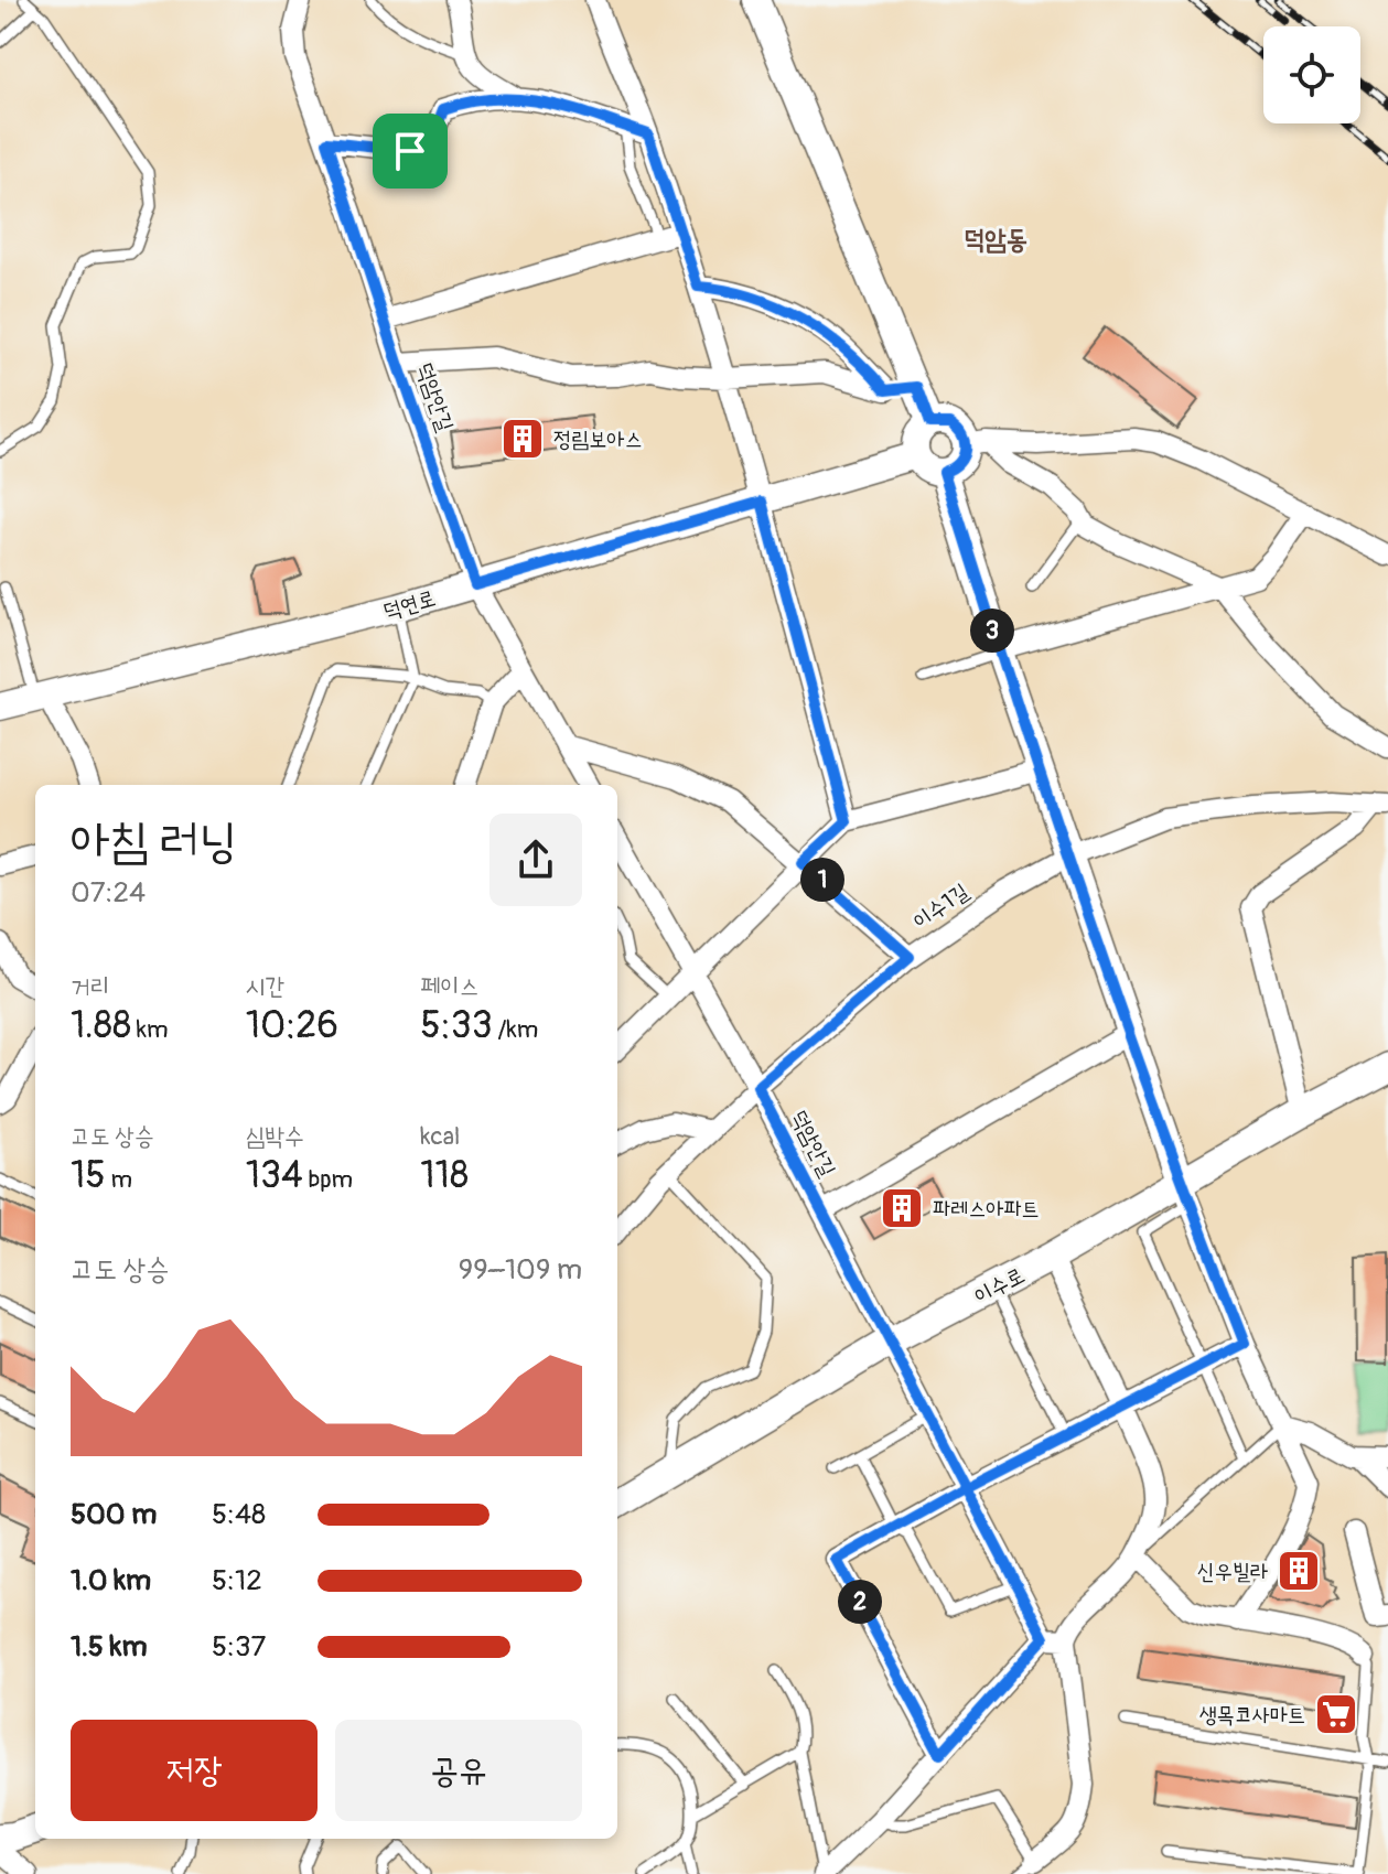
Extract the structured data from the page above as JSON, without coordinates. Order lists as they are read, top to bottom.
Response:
{
  "streets": {
    "main road": ["이수로"],
    "street": ["덕암안길", "덕연로", "이수1길"]
  },
  "crossings": [
    ["덕암안길", "덕연로"],
    ["덕암안길", "이수1길"],
    ["덕암안길", "이수로"]
  ],
  "districts": ["덕암동"],
  "places": {
    "building": ["정림보아스", "파레스아파트", "신우빌라"],
    "supermarket": ["생목코사마트"]
  },
  "page": {
    "pins": ["3", "1", "2"],
    "heading": ["아침 러닝", "07:24"],
    "stats": [
      ["거리", "1.88 km"],
      ["시간", "10:26"],
      ["페이스", "5:33 /km"],
      ["고도 상승", "15 m"],
      ["심박수", "134 bpm"],
      ["kcal", "118"]
    ],
    "chart": ["고도 상승", "99–109 m"],
    "list": [
      {
        "name": "500 m",
        "note": "5:48"
      },
      {
        "name": "1.0 km",
        "note": "5:12"
      },
      {
        "name": "1.5 km",
        "note": "5:37"
      }
    ],
    "buttons": ["저장", "공유"]
  }
}
